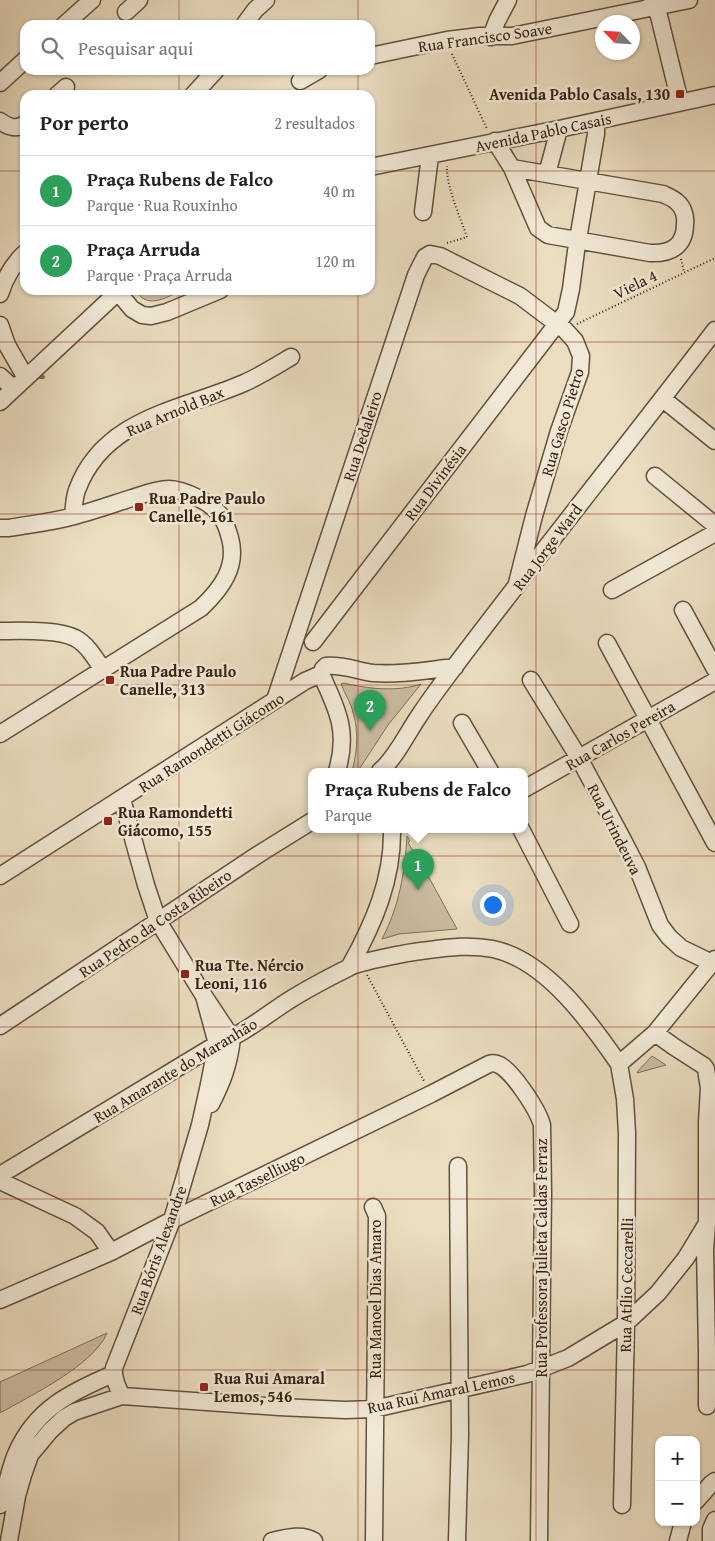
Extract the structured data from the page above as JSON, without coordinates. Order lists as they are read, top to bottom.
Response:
{
  "streets": {
    "street": [
      "Rua Francisco Soave",
      "Avenida Pablo Casais",
      "Rua Arnold Bax",
      "Rua Gasco Pietro",
      "Rua Dedaleiro",
      "Rua Divinésia",
      "Rua Jorge Ward",
      "Rua Carlos Pereira",
      "Rua Ramondetti Giácomo",
      "Rua Urindeuva",
      "Rua Pedro da Costa Ribeiro",
      "Rua Amarante do Maranhão",
      "Rua Tasselliugo",
      "Rua Bóris Alexandre",
      "Rua Professora Julieta Caldas Ferraz",
      "Rua Atílio Ceccarelli",
      "Rua Manoel Dias Amaro",
      "Rua Rui Amaral Lemos"
    ],
    "path": ["Viela 4"]
  },
  "crossings": [
    ["Avenida Pablo Casais", "Rua Divinésia"],
    ["Viela 4", "Rua Gasco Pietro"],
    ["Viela 4", "Rua Divinésia"],
    ["Rua Gasco Pietro", "Rua Dedaleiro"],
    ["Rua Gasco Pietro", "Rua Divinésia"],
    ["Rua Gasco Pietro", "Rua Jorge Ward"],
    ["Rua Dedaleiro", "Rua Ramondetti Giácomo"],
    ["Rua Carlos Pereira", "Rua Urindeuva"],
    ["Rua Amarante do Maranhão", "Rua Bóris Alexandre"],
    ["Rua Amarante do Maranhão", "Rua Atílio Ceccarelli"],
    ["Rua Tasselliugo", "Rua Bóris Alexandre"],
    ["Rua Tasselliugo", "Rua Professora Julieta Caldas Ferraz"],
    ["Rua Professora Julieta Caldas Ferraz", "Rua Rui Amaral Lemos"],
    ["Rua Atílio Ceccarelli", "Rua Rui Amaral Lemos"],
    ["Rua Manoel Dias Amaro", "Rua Rui Amaral Lemos"]
  ],
  "places": {
    "transit": [
      "Avenida Pablo Casals, 130",
      "Rua Padre Paulo Canelle, 161",
      "Rua Padre Paulo Canelle, 313",
      "Rua Ramondetti Giácomo, 155",
      "Rua Tte. Nércio Leoni, 116",
      "Rua Rui Amaral Lemos, 546"
    ]
  },
  "north": "top left",
  "page": {
    "search": "Pesquisar aqui",
    "heading": ["Por perto", "2 resultados"],
    "list": [
      {
        "mark": "1",
        "name": "Praça Rubens de Falco",
        "note": "Parque · Rua Rouxinho",
        "value": "40 m"
      },
      {
        "mark": "2",
        "name": "Praça Arruda",
        "note": "Parque · Praça Arruda",
        "value": "120 m"
      }
    ],
    "pins": ["2", "1"],
    "popup": ["Praça Rubens de Falco", "Parque"],
    "map_buttons": ["+", "−"]
  }
}
